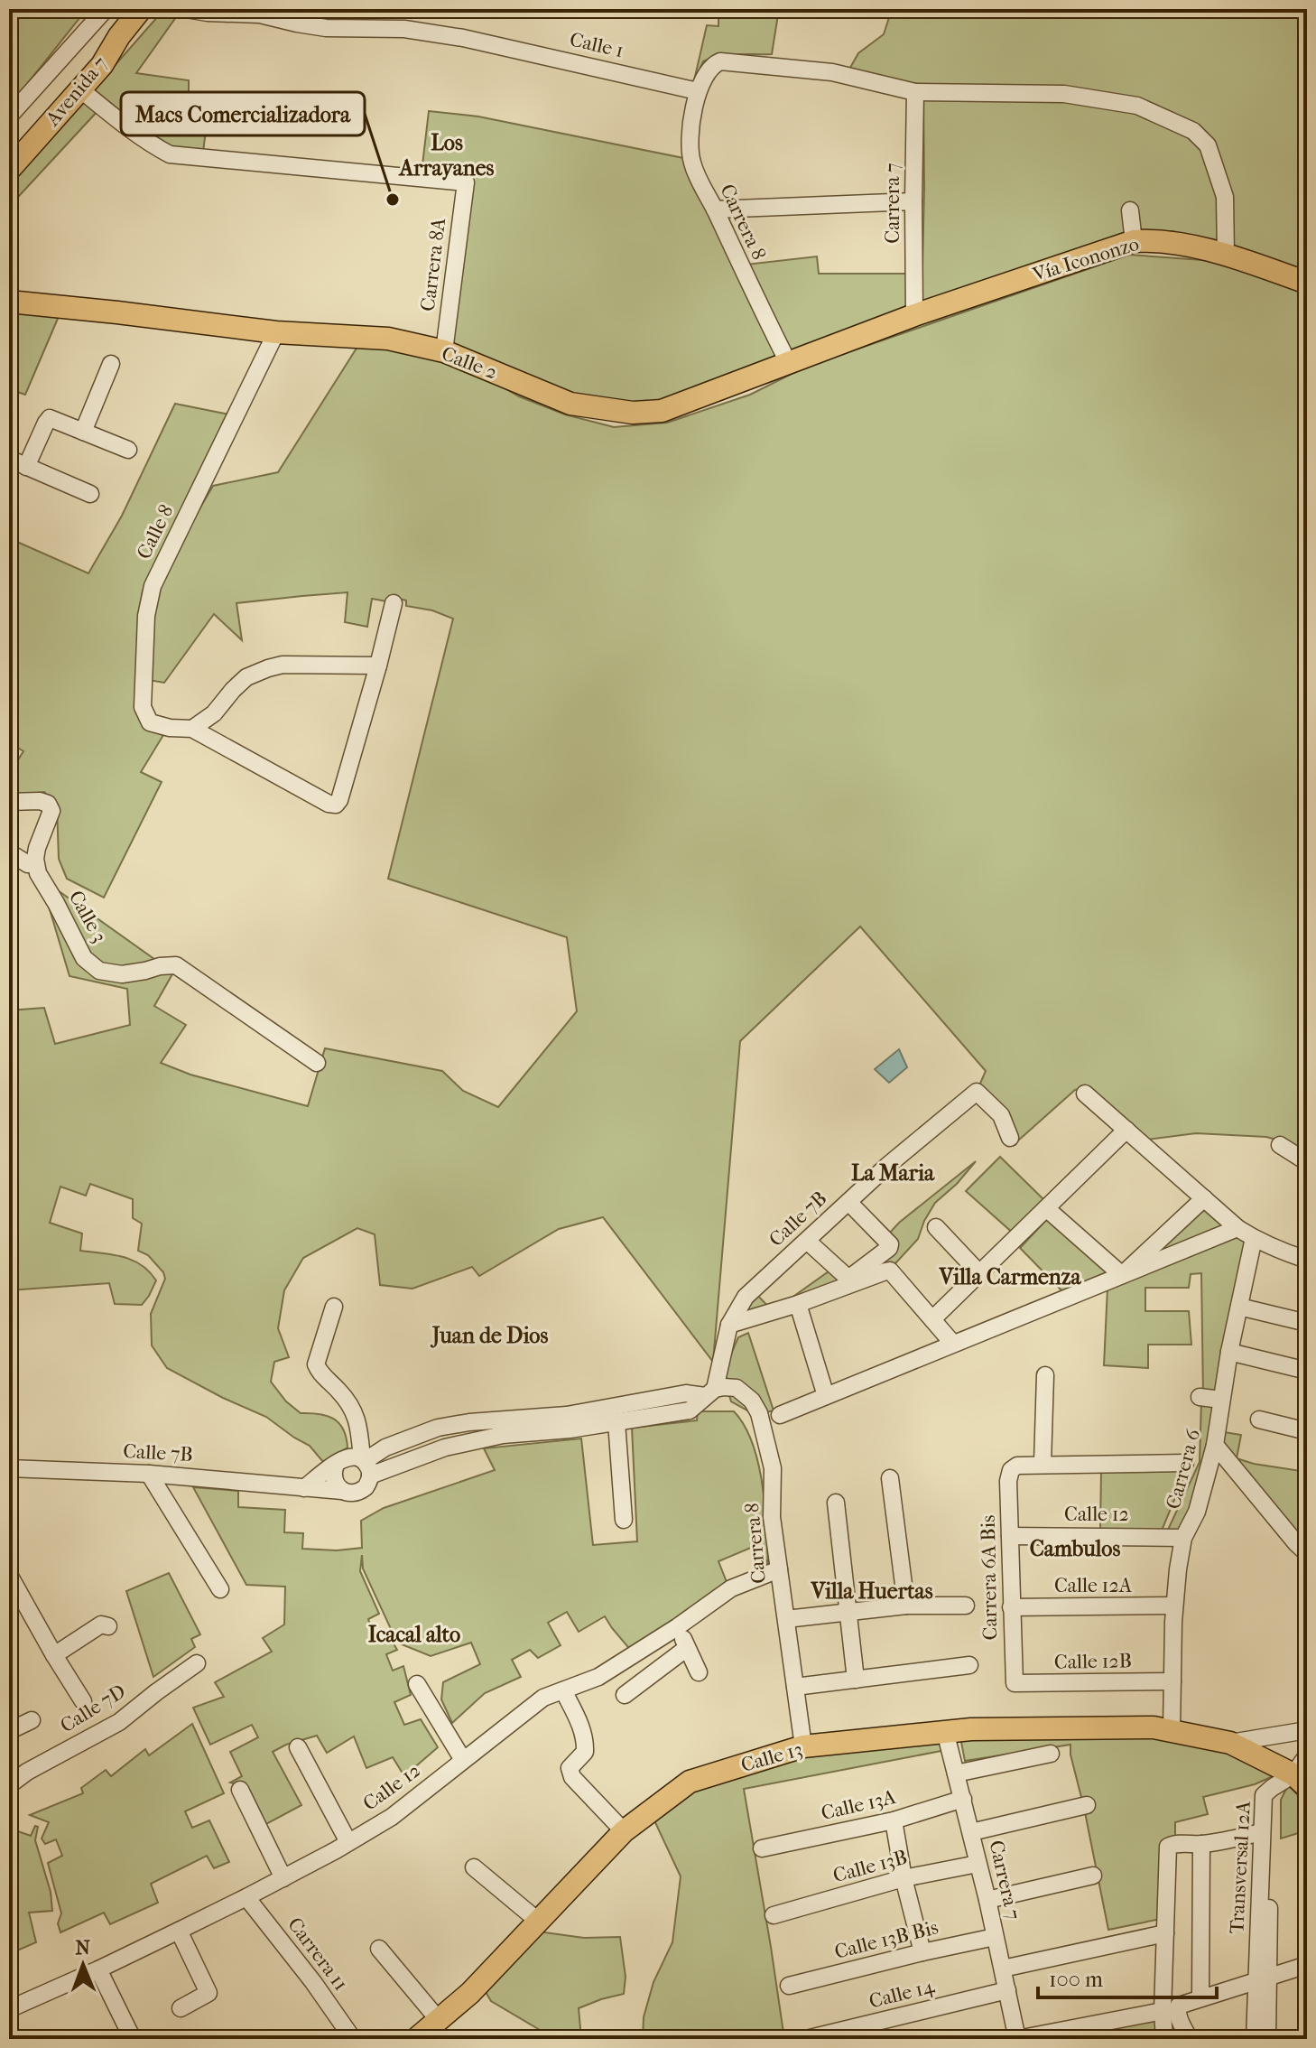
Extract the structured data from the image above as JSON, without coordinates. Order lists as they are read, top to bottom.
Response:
{
  "streets": {
    "main road": [
      "Avenida 7",
      "Vía Icononzo",
      "Calle 2",
      "Calle 13"
    ],
    "street": [
      "Calle 1",
      "Carrera 7",
      "Carrera 8",
      "Carrera 8A",
      "Calle 8",
      "Calle 3",
      "Calle 7B",
      "Carrera 6",
      "Calle 12",
      "Carrera 6A Bis",
      "Calle 12A",
      "Calle 12B",
      "Calle 7D",
      "Calle 13A",
      "Calle 13B",
      "Transversal 12A",
      "Calle 13B Bis",
      "Carrera 11",
      "Calle 14"
    ]
  },
  "crossings": [
    ["Calle 1", "Carrera 8"],
    ["Avenida 7", "Carrera 8A"],
    ["Carrera 7", "Vía Icononzo"],
    ["Carrera 7", "Calle 2"],
    ["Carrera 7", "Calle 13"],
    ["Carrera 7", "Calle 13A"],
    ["Carrera 7", "Calle 13B"],
    ["Carrera 7", "Calle 13B Bis"],
    ["Carrera 7", "Calle 14"],
    ["Carrera 8", "Calle 2"],
    ["Carrera 8", "Calle 7B"],
    ["Carrera 8", "Calle 12"],
    ["Carrera 8", "Calle 13"],
    ["Vía Icononzo", "Calle 2"],
    ["Carrera 8A", "Calle 2"],
    ["Calle 2", "Calle 8"],
    ["Carrera 6", "Calle 12"],
    ["Carrera 6", "Calle 12A"],
    ["Carrera 6", "Calle 12B"],
    ["Carrera 6", "Calle 13"],
    ["Calle 12", "Carrera 6A Bis"],
    ["Calle 12", "Carrera 11"],
    ["Carrera 6A Bis", "Calle 12A"],
    ["Carrera 6A Bis", "Calle 12B"],
    ["Calle 13", "Transversal 12A"]
  ],
  "districts": [
    "Los Arrayanes",
    "La Maria",
    "Villa Carmenza",
    "Juan de Dios",
    "Cambulos",
    "Villa Huertas",
    "Icacal alto"
  ],
  "places": ["Macs Comercializadora"],
  "scale_bar": "100 m",
  "north": "top"
}
